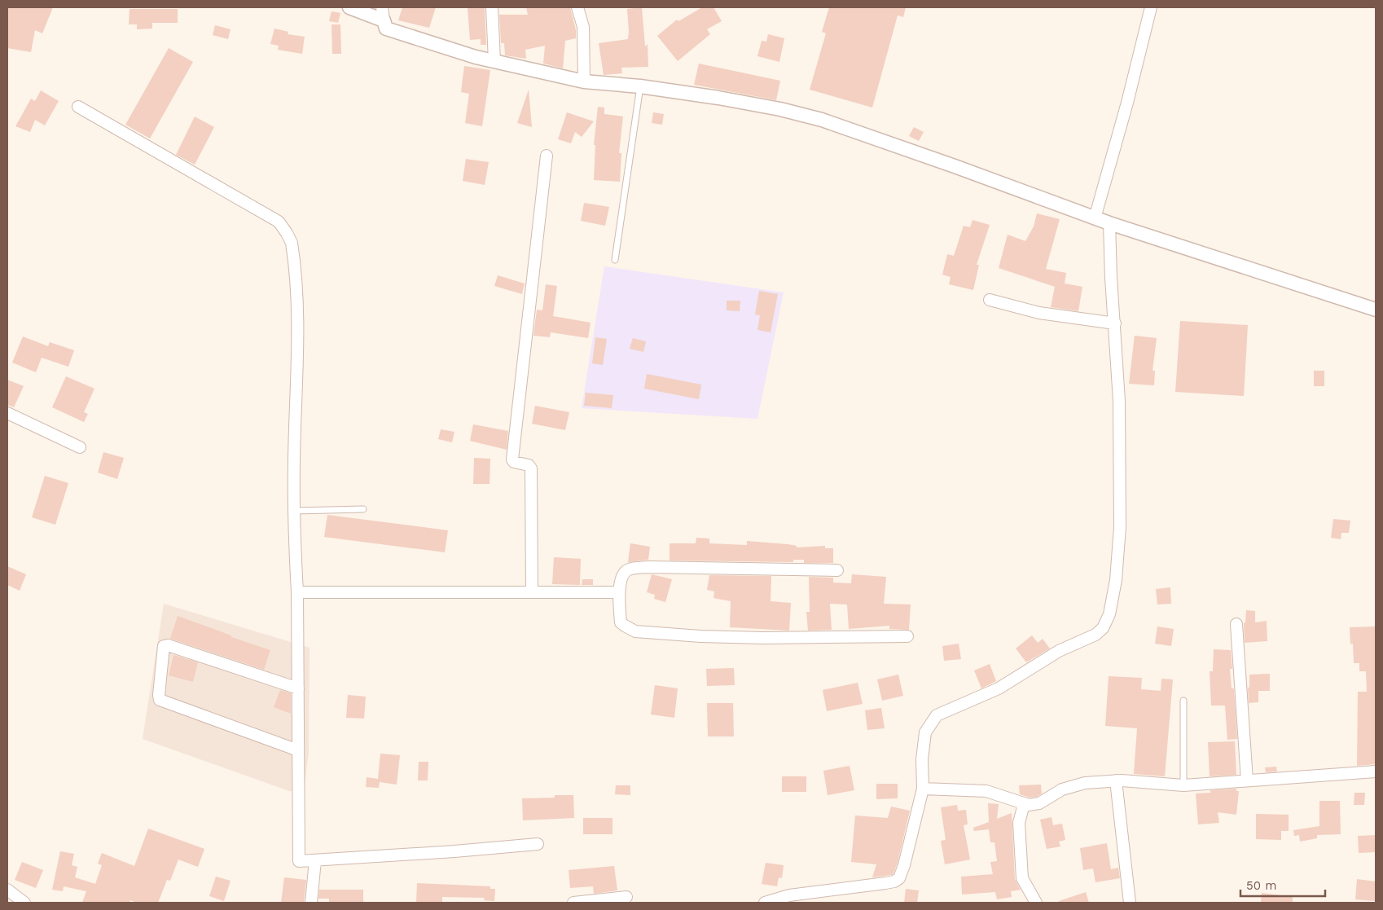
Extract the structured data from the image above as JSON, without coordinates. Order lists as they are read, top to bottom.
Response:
{
  "scale_bar": "50 m"
}
